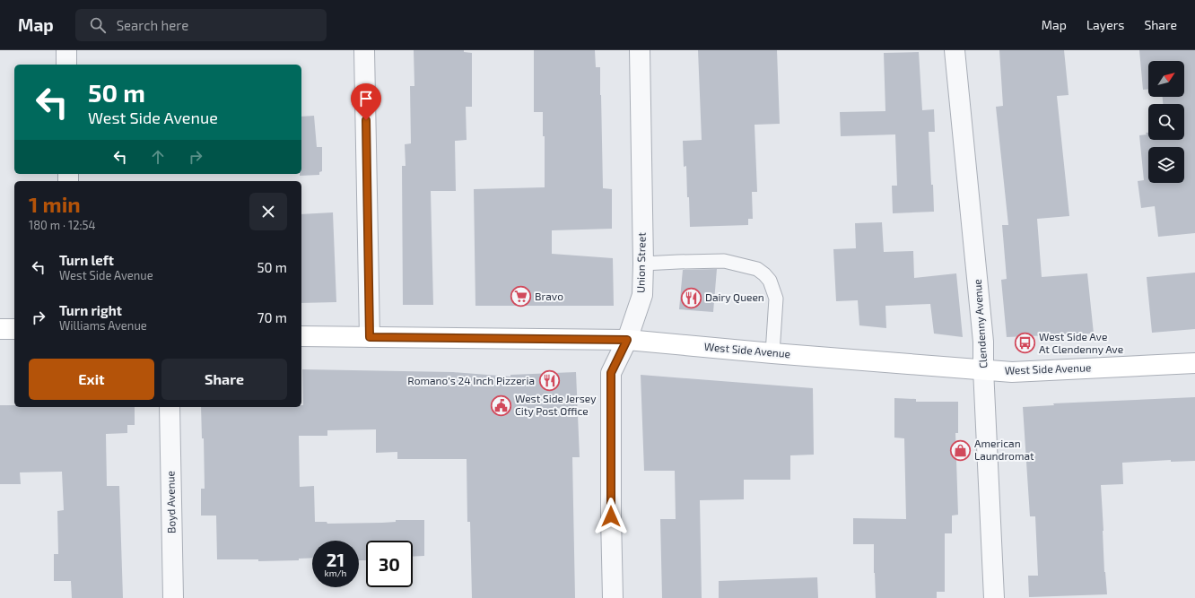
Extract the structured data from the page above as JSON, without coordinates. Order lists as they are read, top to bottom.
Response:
{
  "streets": {
    "main road": ["West Side Avenue"],
    "street": ["Union Street", "Clendenny Avenue", "Boyd Avenue"]
  },
  "crossings": [
    ["Union Street", "West Side Avenue"],
    ["Clendenny Avenue", "West Side Avenue"]
  ],
  "places": {
    "supermarket": ["Bravo"],
    "restaurant": ["Dairy Queen", "Romano's 24 Inch Pizzeria"],
    "bus stop": ["West Side Ave At Clendenny Ave"],
    "public building": ["West Side Jersey City Post Office"],
    "shop": ["American Laundromat"]
  },
  "north": "top right",
  "page": {
    "header": "Map",
    "search": "Search here",
    "nav": ["Map", "Layers", "Share"],
    "turn": ["50 m", "West Side Avenue"],
    "heading": ["1 min", "180 m · 12:54"],
    "list": [
      {
        "name": "Turn left",
        "note": "West Side Avenue",
        "value": "50 m"
      },
      {
        "name": "Turn right",
        "note": "Williams Avenue",
        "value": "70 m"
      }
    ],
    "buttons": ["Exit", "Share"],
    "speed": "21 km/h",
    "limit": "30"
  }
}
